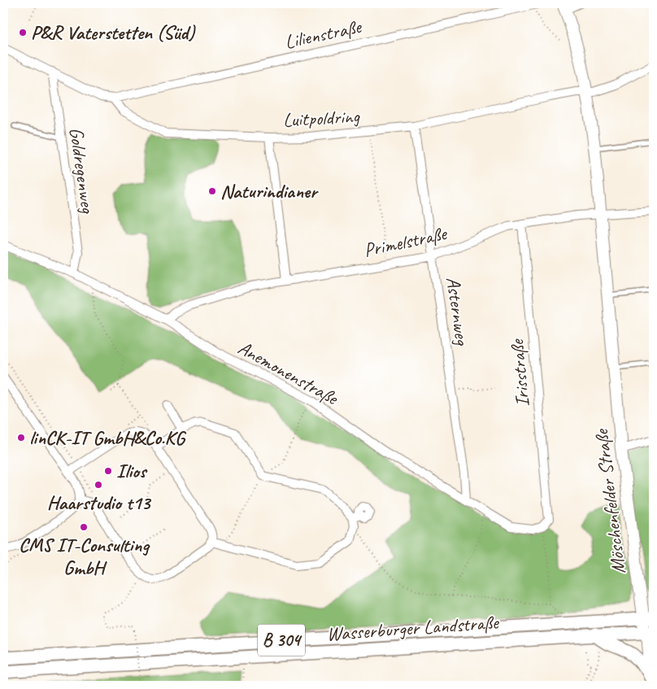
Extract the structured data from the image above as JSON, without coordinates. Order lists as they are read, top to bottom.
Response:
{
  "streets": {
    "main road": ["Wasserburger Landstraße", "B 304"],
    "street": [
      "Lilienstraße",
      "Luitpoldring",
      "Goldregenweg",
      "Primelstraße",
      "Asternweg",
      "Anemonenstraße",
      "Irisstraße",
      "Möschenfelder Straße"
    ]
  },
  "crossings": [
    ["Lilienstraße", "Luitpoldring"],
    ["Luitpoldring", "Asternweg"],
    ["Luitpoldring", "Möschenfelder Straße"],
    ["Goldregenweg", "Anemonenstraße"],
    ["Primelstraße", "Asternweg"],
    ["Primelstraße", "Anemonenstraße"],
    ["Primelstraße", "Irisstraße"],
    ["Primelstraße", "Möschenfelder Straße"],
    ["Asternweg", "Anemonenstraße"],
    ["Anemonenstraße", "Irisstraße"],
    ["Möschenfelder Straße", "Wasserburger Landstraße"]
  ],
  "places": [
    "P&R Vaterstetten (Süd)",
    "Naturindianer",
    "linCK-IT GmbH&Co.KG",
    "Ilios",
    "Haarstudio t13",
    "CMS IT-Consulting GmbH"
  ]
}
